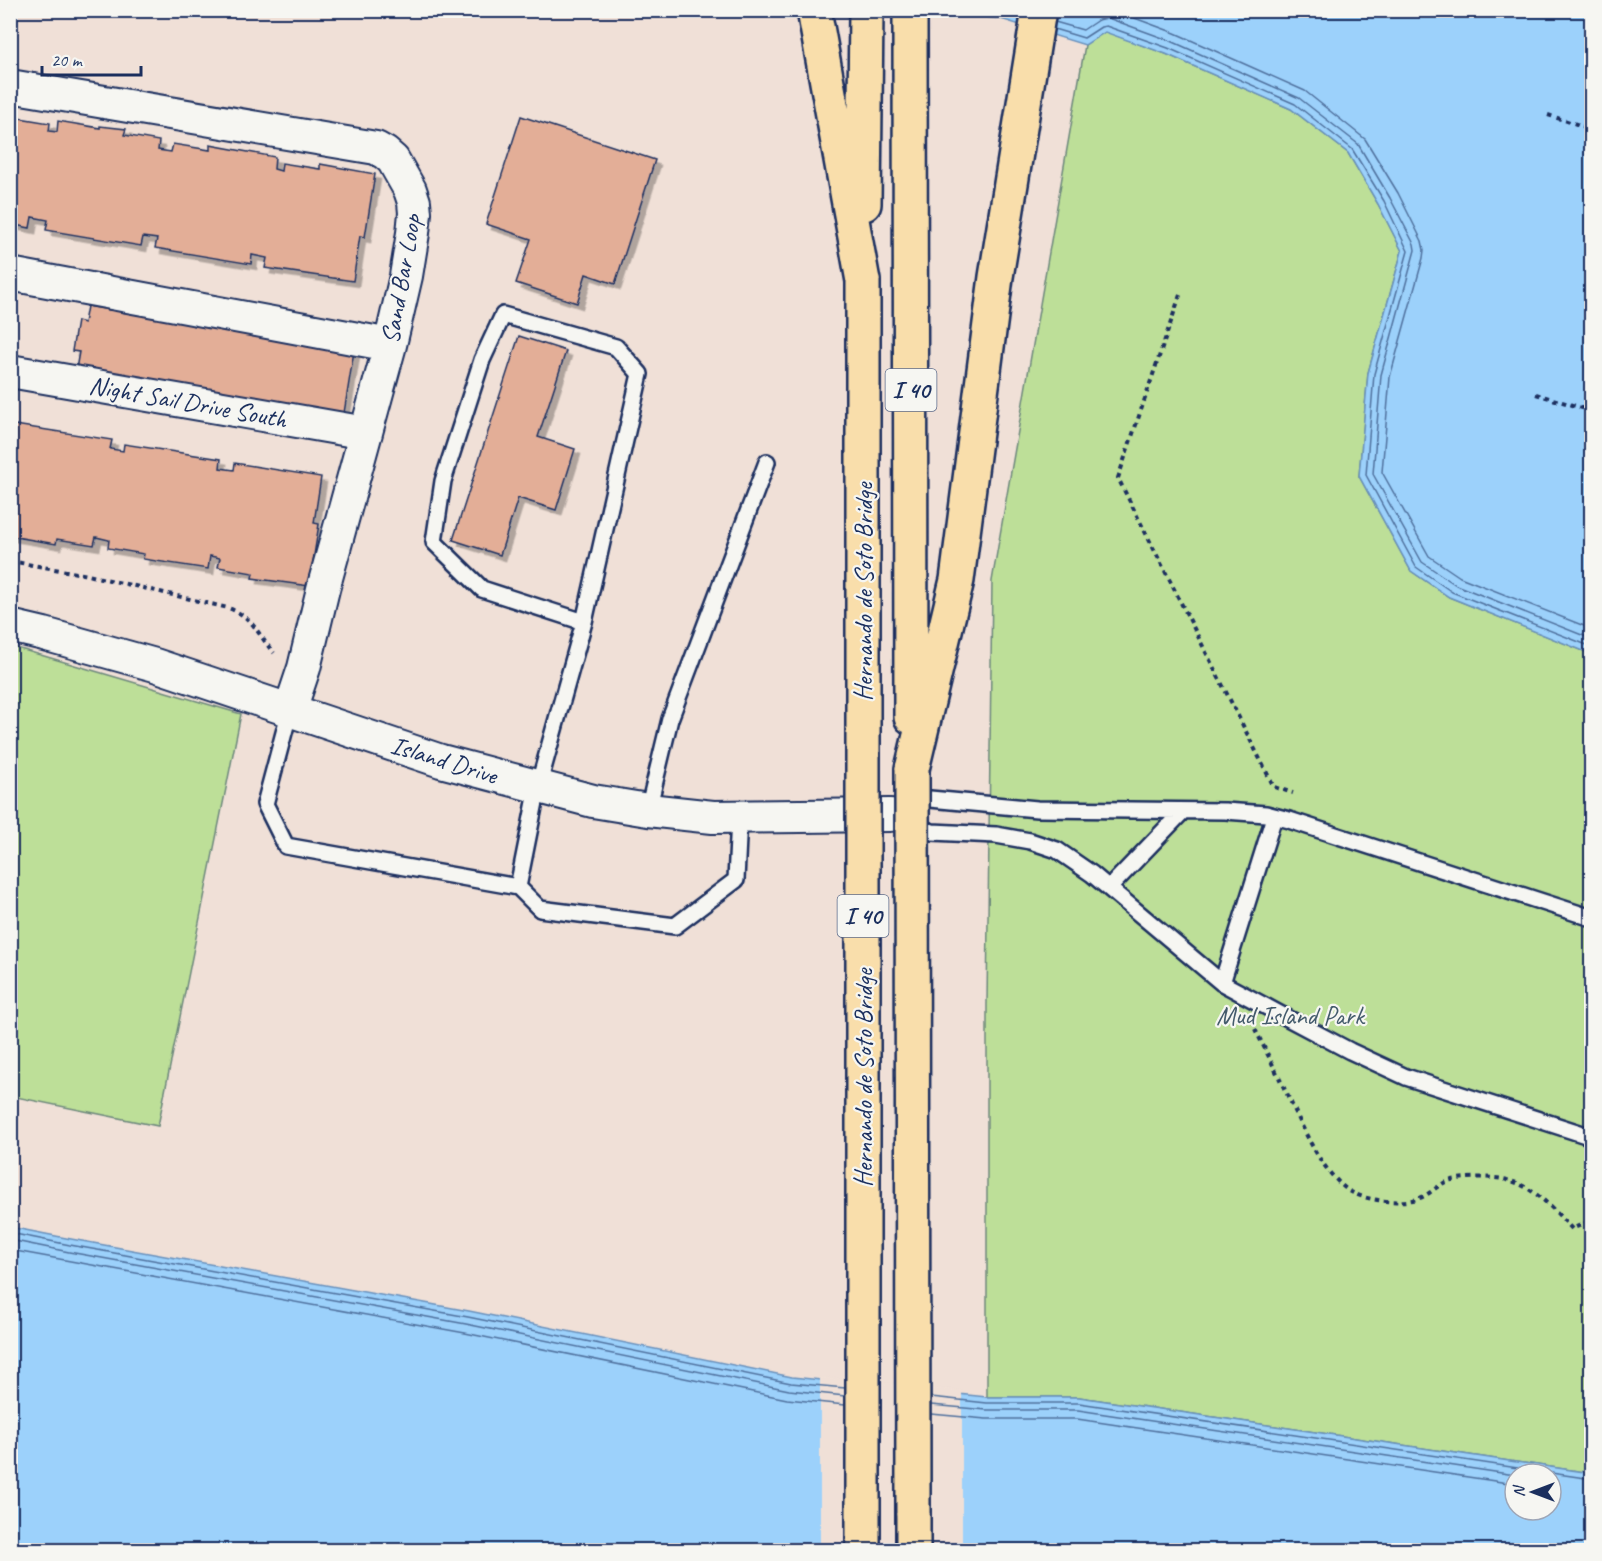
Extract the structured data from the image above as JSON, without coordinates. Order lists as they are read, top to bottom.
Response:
{
  "streets": {
    "highway": ["I 40", "Hernando de Soto Bridge"],
    "street": ["Sand Bar Loop", "Night Sail Drive South", "Island Drive"]
  },
  "crossings": [
    ["Sand Bar Loop", "Night Sail Drive South"],
    ["Sand Bar Loop", "Island Drive"],
    ["I 40", "Hernando de Soto Bridge"]
  ],
  "parks": ["Mud Island Park"],
  "scale_bar": "20 m",
  "north": "left"
}
